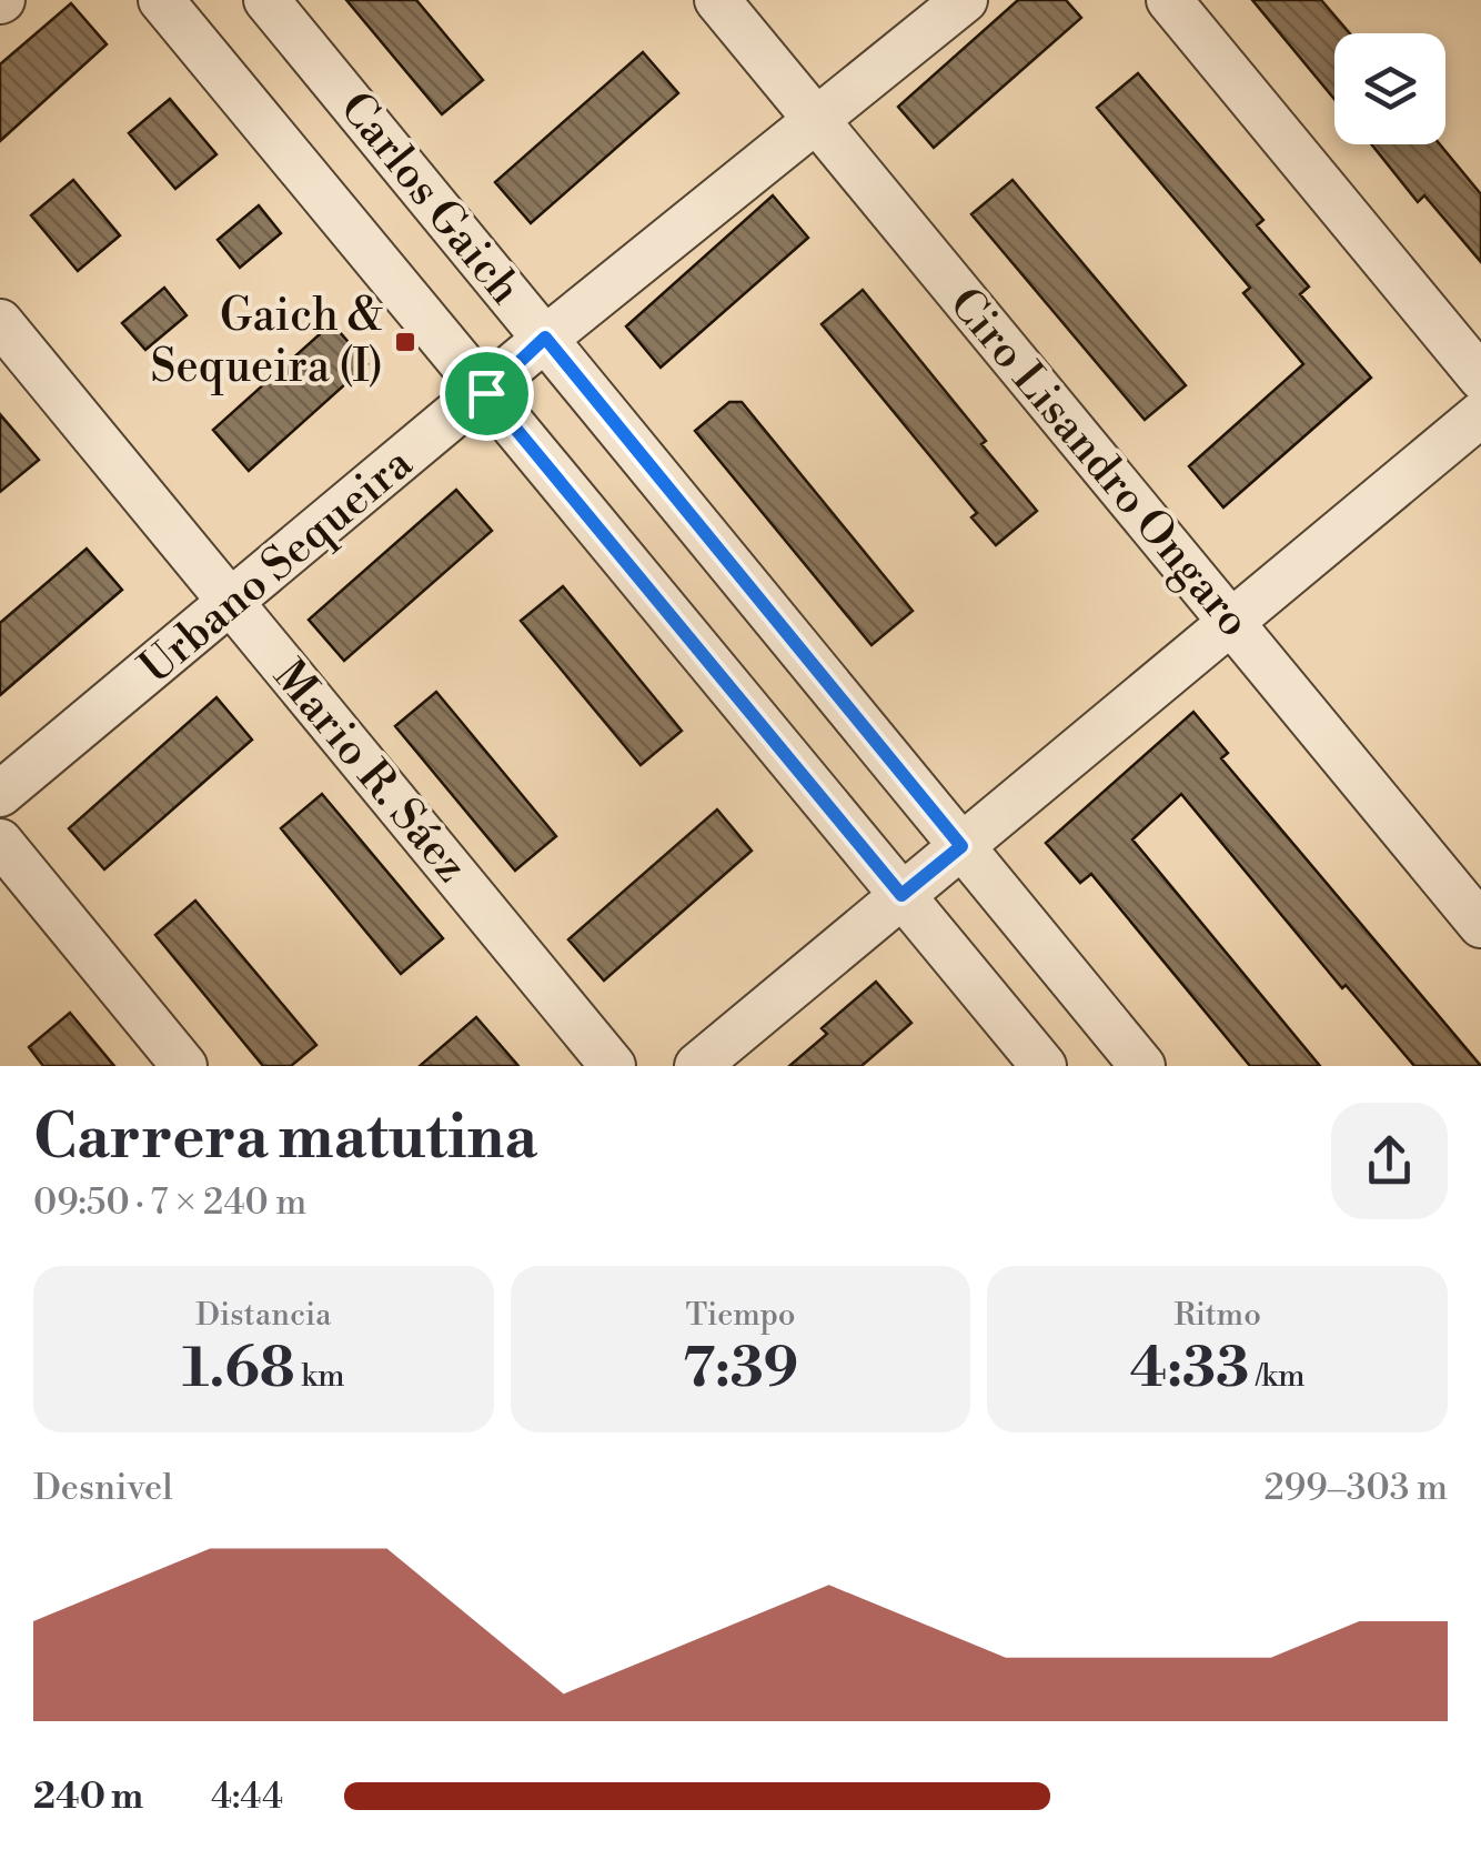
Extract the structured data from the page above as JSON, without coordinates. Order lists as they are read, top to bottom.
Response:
{
  "streets": {
    "street": [
      "Carlos Gaich",
      "Ciro Lisandro Ongaro",
      "Urbano Sequeira",
      "Mario R. Sáez"
    ]
  },
  "crossings": [
    ["Carlos Gaich", "Urbano Sequeira"],
    ["Ciro Lisandro Ongaro", "Urbano Sequeira"],
    ["Urbano Sequeira", "Mario R. Sáez"]
  ],
  "places": {
    "transit": ["Gaich & Sequeira (I)"]
  },
  "page": {
    "heading": ["Carrera matutina", "09:50 · 7 × 240 m"],
    "stats": [
      ["Distancia", "1.68 km"],
      ["Tiempo", "7:39"],
      ["Ritmo", "4:33 /km"]
    ],
    "chart": ["Desnivel", "299–303 m"],
    "list": [
      {
        "name": "240 m",
        "note": "4:44"
      }
    ]
  }
}
